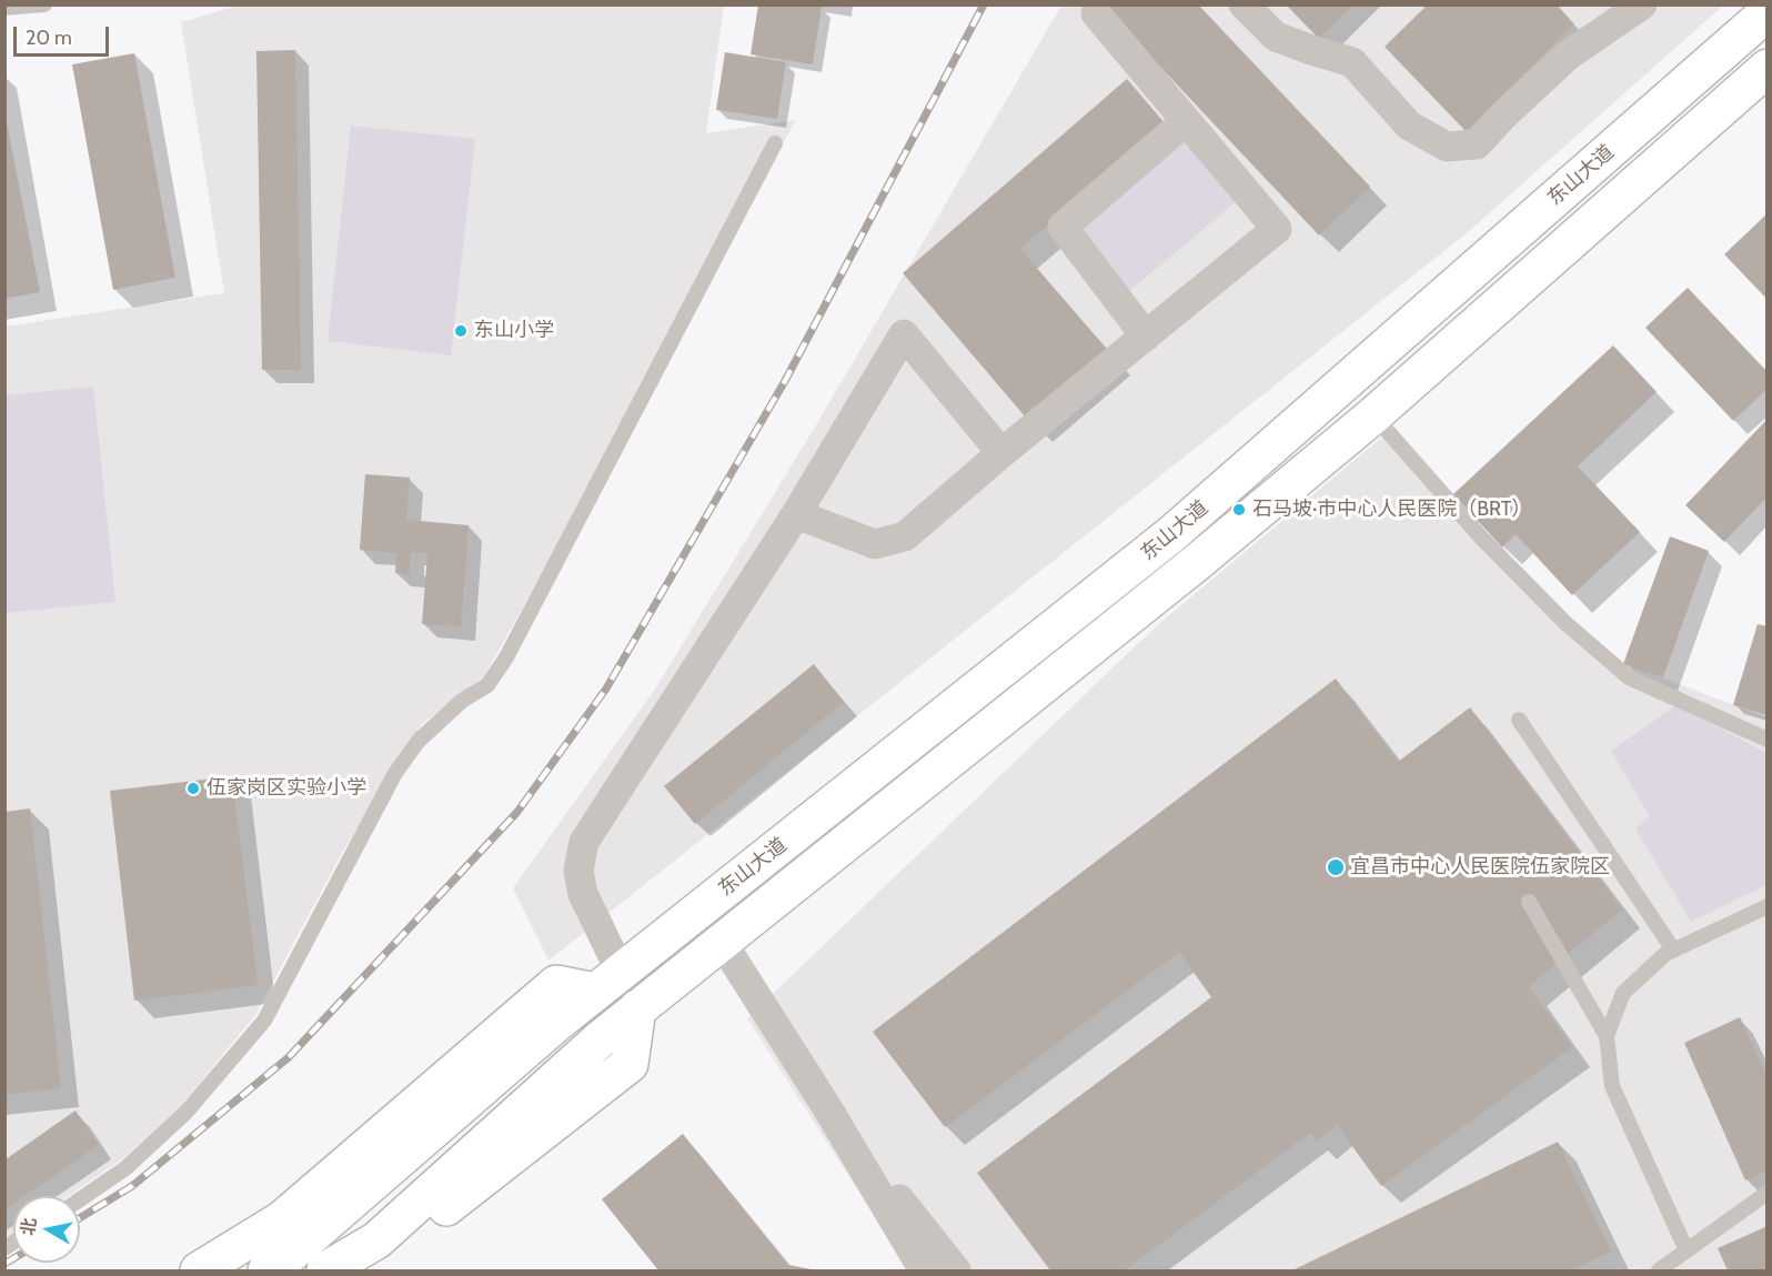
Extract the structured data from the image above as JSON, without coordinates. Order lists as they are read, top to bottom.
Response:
{
  "streets": {
    "main road": ["东山大道"]
  },
  "places": [
    "东山小学",
    "石马坡·市中心人民医院（BRT）",
    "伍家岗区实验小学",
    "宜昌市中心人民医院伍家院区"
  ],
  "scale_bar": "20 m",
  "north": "left"
}
